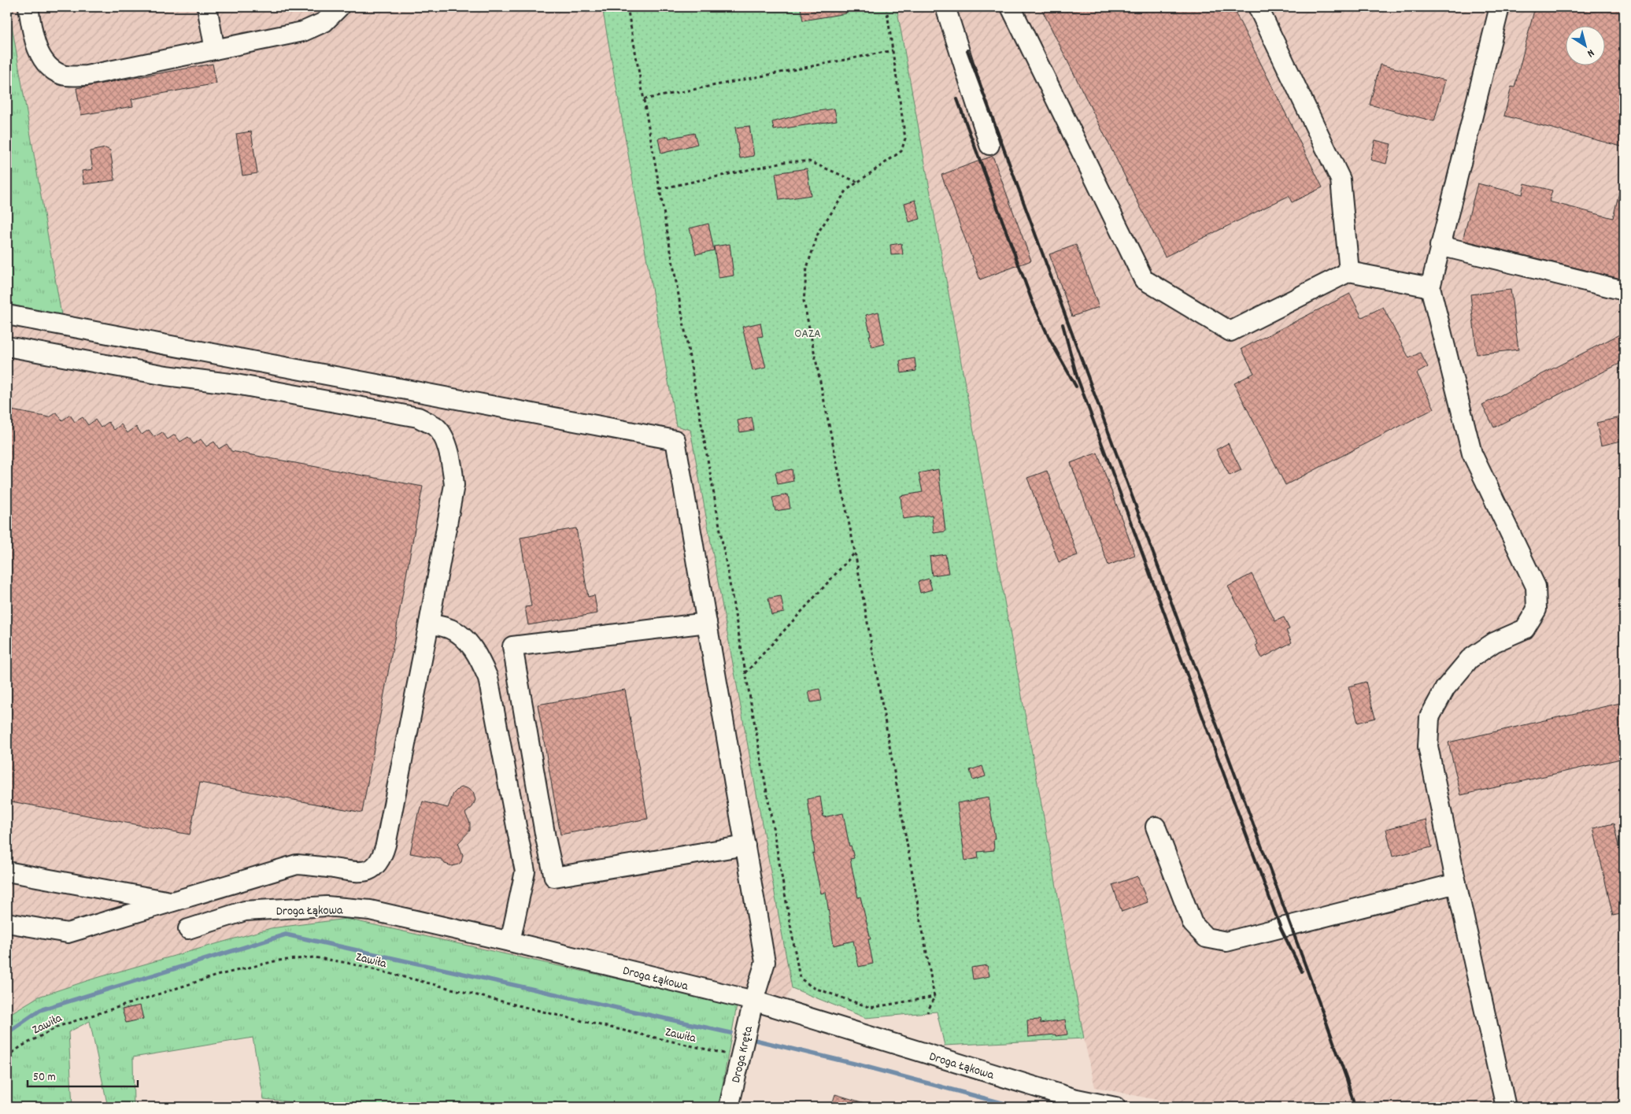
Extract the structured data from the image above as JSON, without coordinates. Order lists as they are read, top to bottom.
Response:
{
  "streets": {
    "street": ["Droga Łąkowa", "Droga Kręta"],
    "path": ["Zawiła"]
  },
  "crossings": [
    ["Droga Łąkowa", "Droga Kręta"],
    ["Zawiła", "Droga Kręta"]
  ],
  "parks": ["OAZA"],
  "scale_bar": "50 m",
  "north": "bottom right"
}
